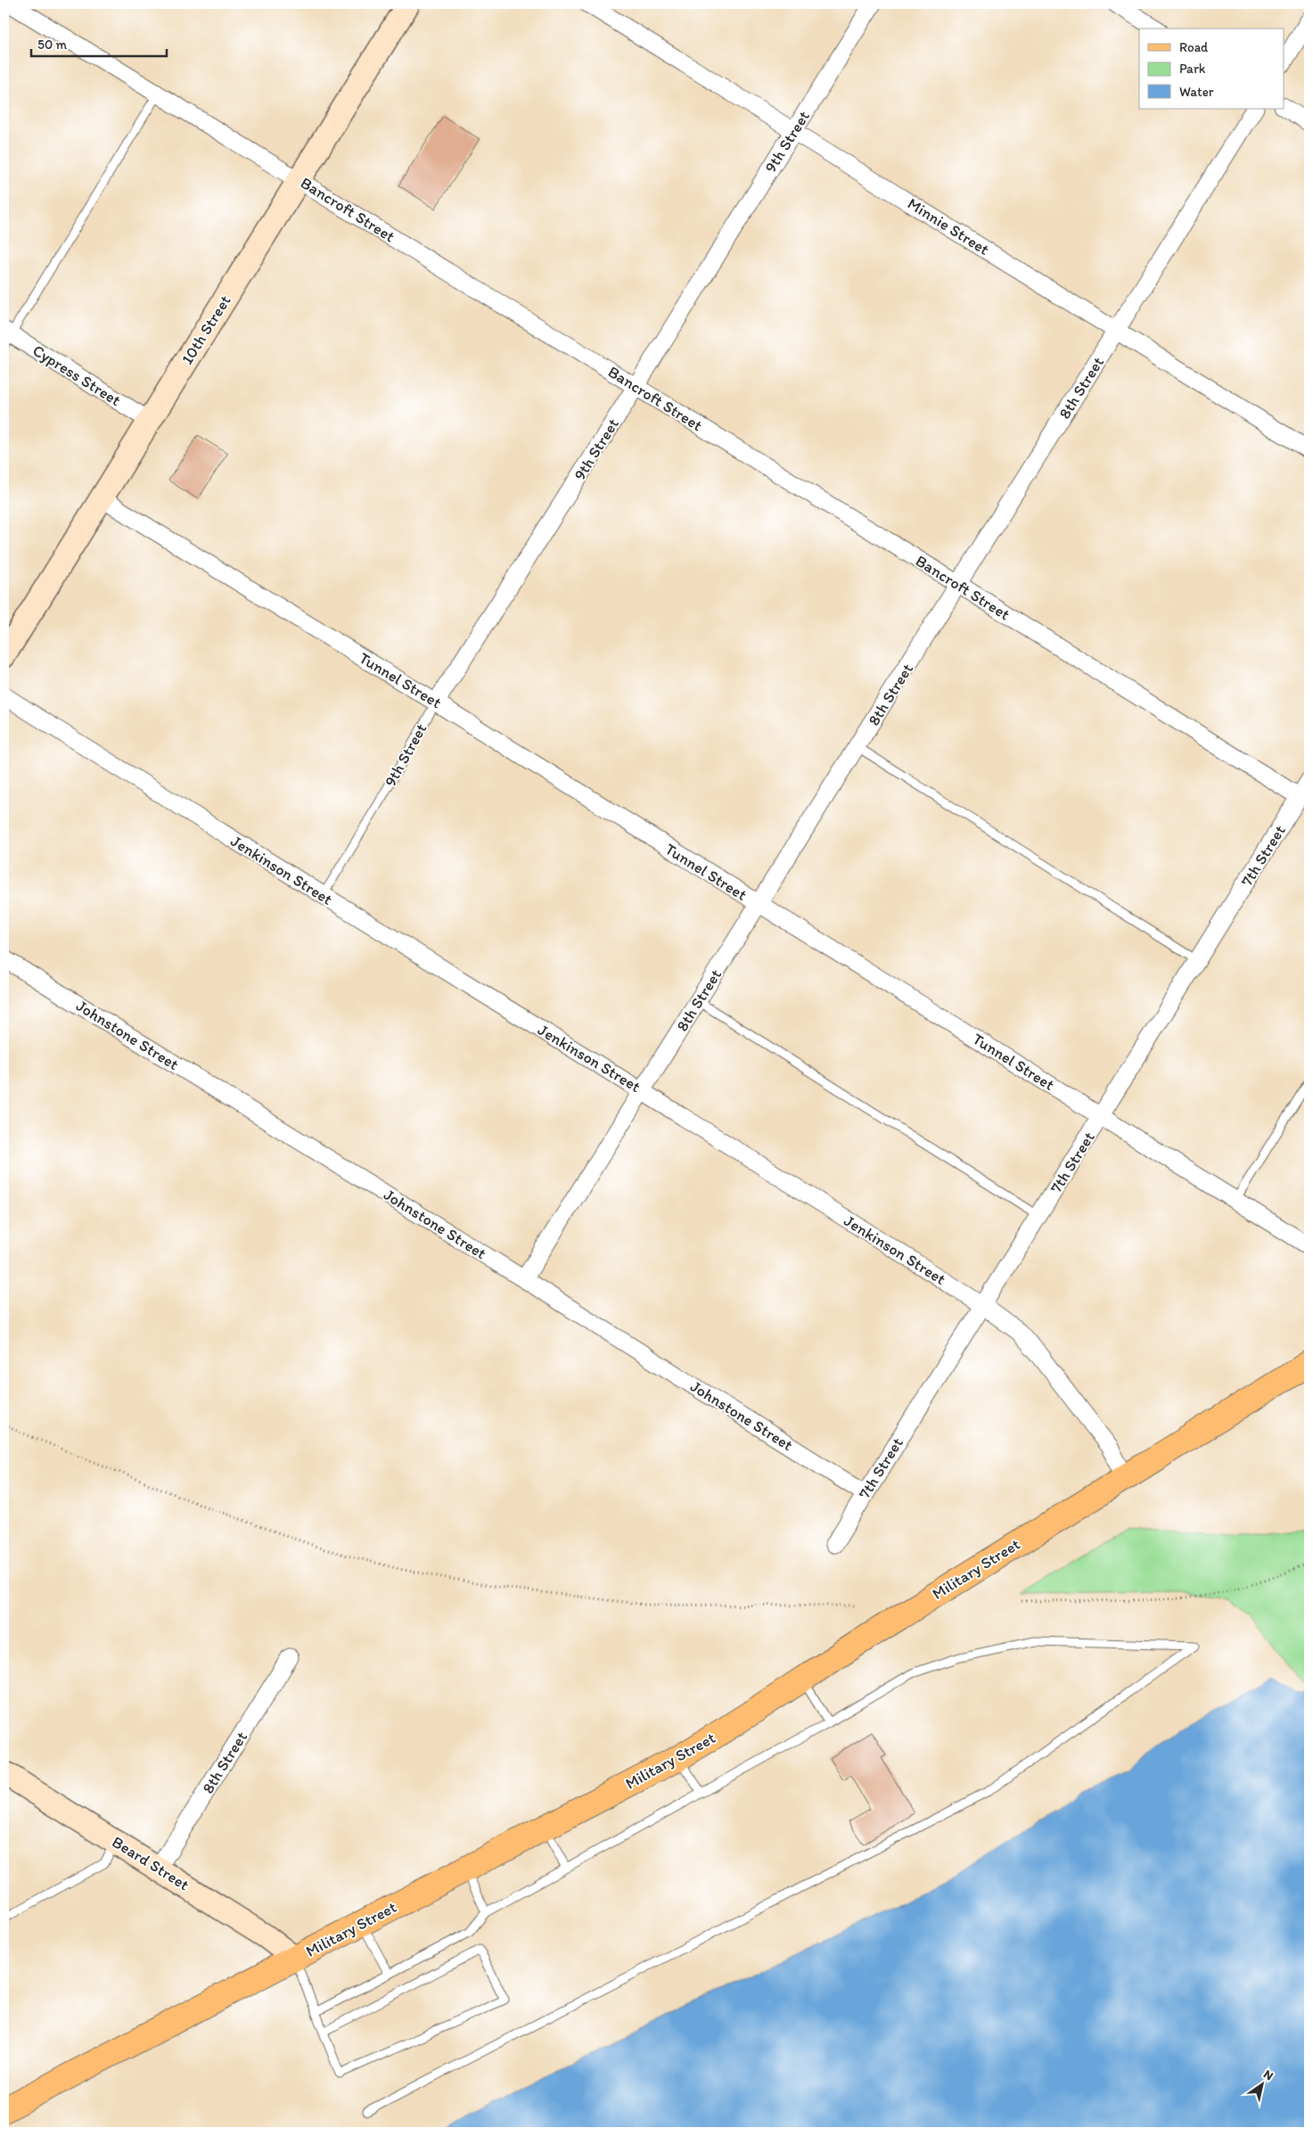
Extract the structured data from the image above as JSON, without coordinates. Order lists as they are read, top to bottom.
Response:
{
  "streets": {
    "main road": ["Military Street"],
    "street": [
      "9th Street",
      "Bancroft Street",
      "Minnie Street",
      "10th Street",
      "Cypress Street",
      "8th Street",
      "Tunnel Street",
      "7th Street",
      "Jenkinson Street",
      "Johnstone Street",
      "Beard Street"
    ]
  },
  "crossings": [
    ["9th Street", "Bancroft Street"],
    ["9th Street", "Minnie Street"],
    ["9th Street", "Tunnel Street"],
    ["9th Street", "Jenkinson Street"],
    ["Bancroft Street", "10th Street"],
    ["Bancroft Street", "8th Street"],
    ["Bancroft Street", "7th Street"],
    ["Minnie Street", "8th Street"],
    ["10th Street", "Cypress Street"],
    ["10th Street", "Tunnel Street"],
    ["8th Street", "Tunnel Street"],
    ["8th Street", "Jenkinson Street"],
    ["8th Street", "Johnstone Street"],
    ["8th Street", "Beard Street"],
    ["Tunnel Street", "7th Street"],
    ["7th Street", "Jenkinson Street"],
    ["7th Street", "Johnstone Street"],
    ["Jenkinson Street", "Military Street"],
    ["Military Street", "Beard Street"]
  ],
  "legend": ["Road", "Park", "Water"],
  "scale_bar": "50 m",
  "north": "top right"
}
